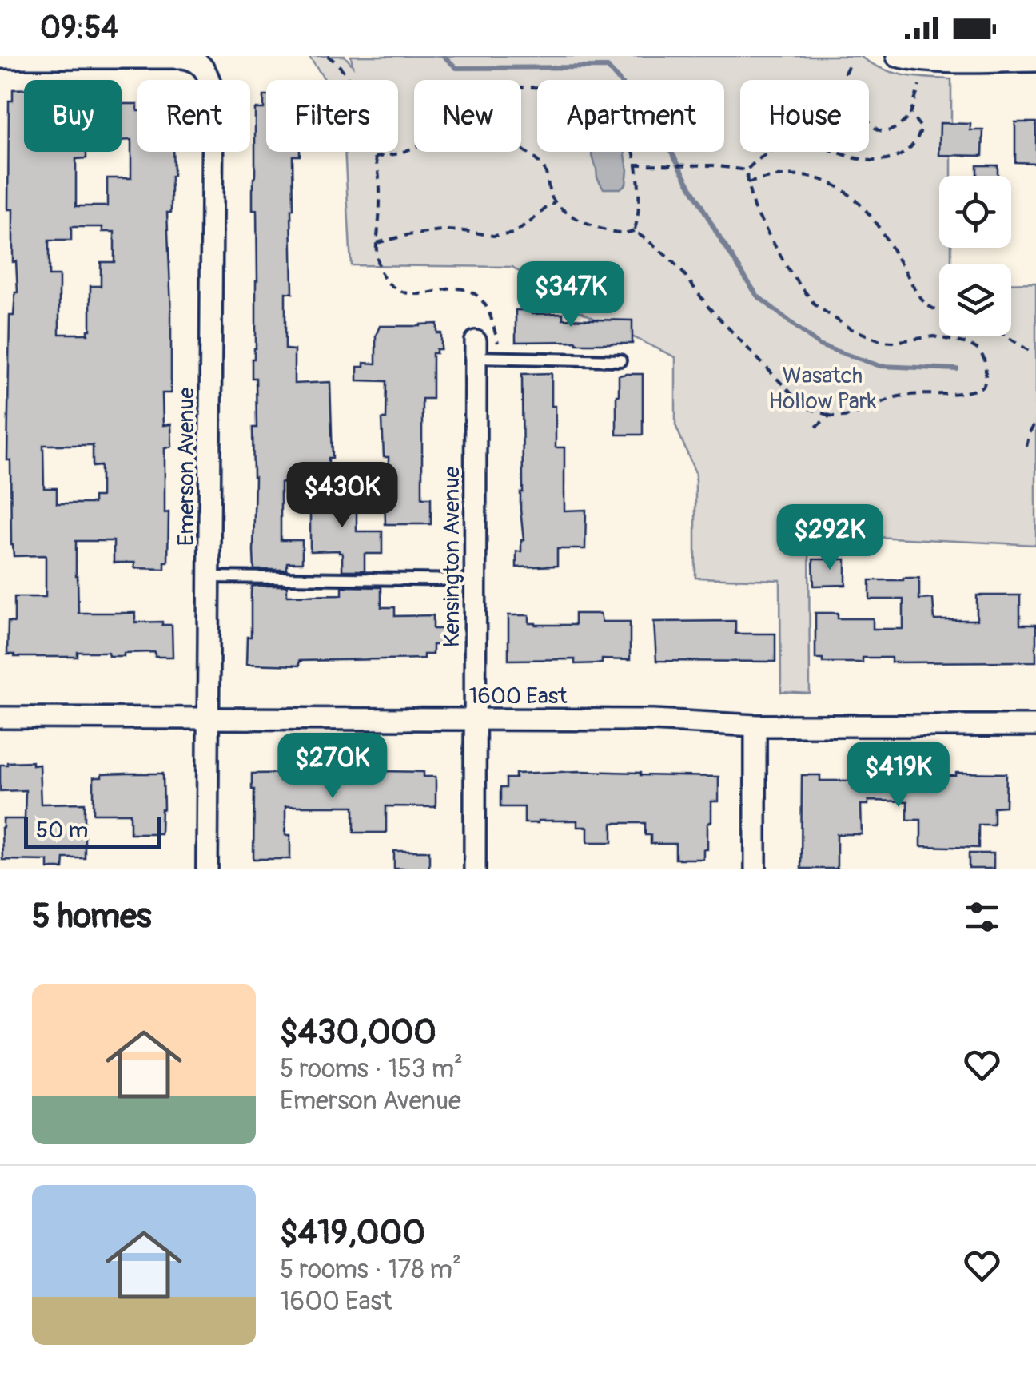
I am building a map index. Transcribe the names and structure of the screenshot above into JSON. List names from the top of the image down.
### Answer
{
  "streets": {
    "street": ["Emerson Avenue", "Kensington Avenue", "1600 East"]
  },
  "crossings": [
    ["Emerson Avenue", "1600 East"],
    ["Kensington Avenue", "1600 East"]
  ],
  "parks": ["Wasatch Hollow Park"],
  "scale_bar": "50 m",
  "page": {
    "status": "09:54",
    "chip": [
      "Buy",
      "Rent",
      "Filters",
      "New",
      "Apartment",
      "House"
    ],
    "price": [
      "$347K",
      "$430K",
      "$292K",
      "$270K",
      "$419K"
    ],
    "scale": "50 m",
    "heading": "5 homes",
    "list": [
      {
        "name": "$430,000",
        "note": "5 rooms · 153 m² · Emerson Avenue"
      },
      {
        "name": "$419,000",
        "note": "5 rooms · 178 m² · 1600 East"
      }
    ]
  }
}
